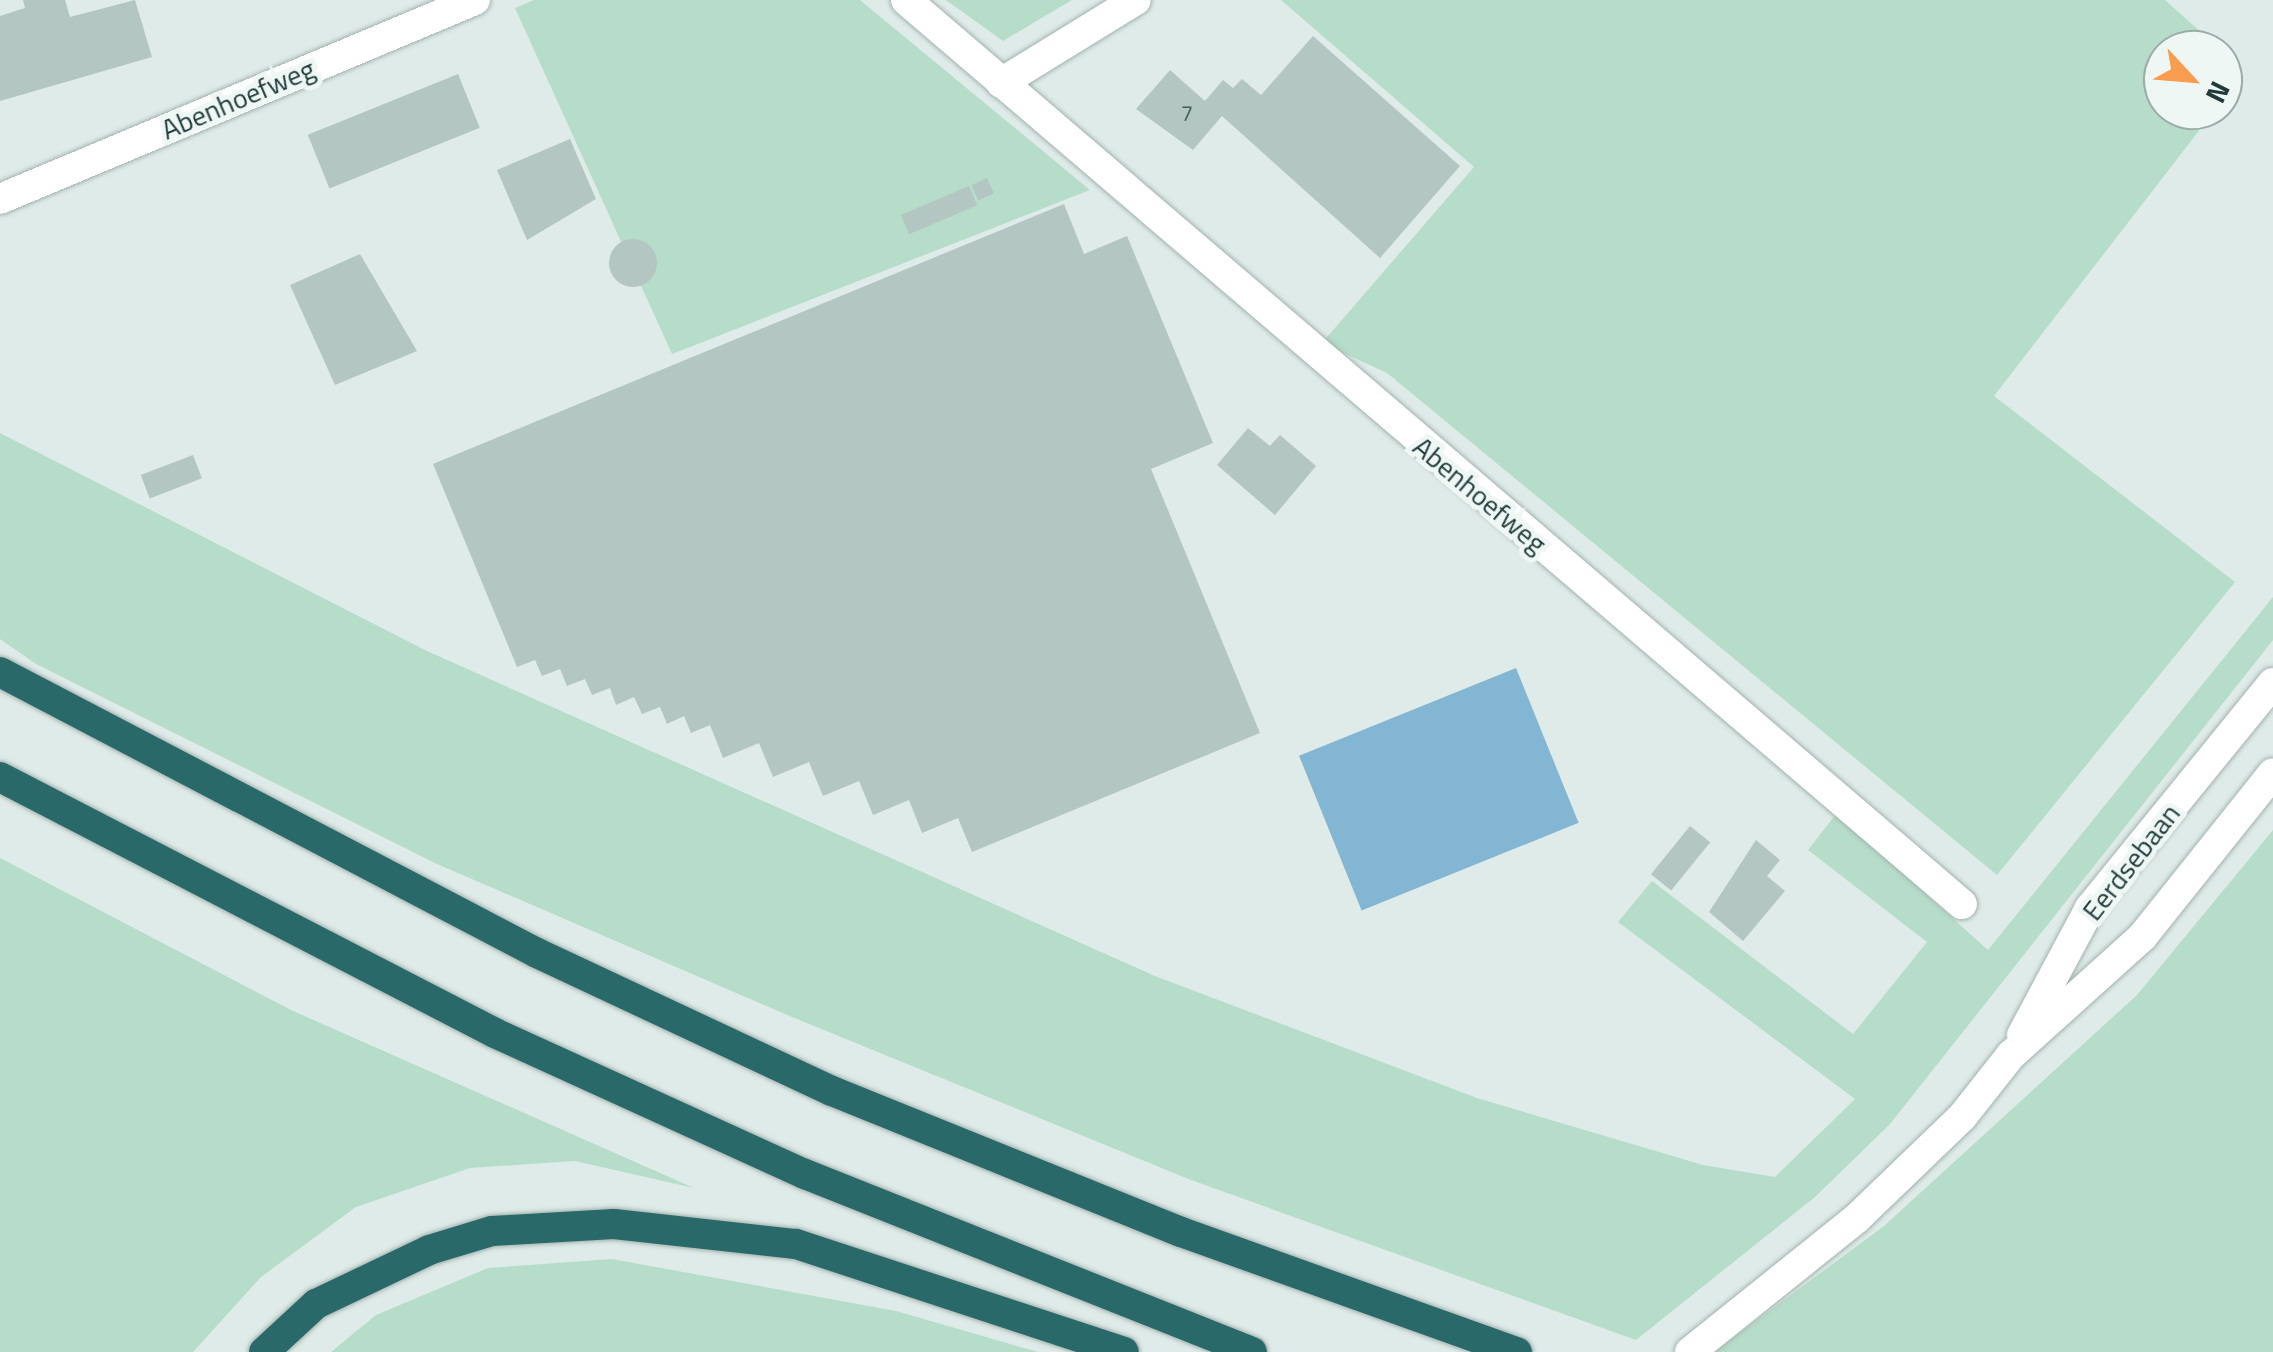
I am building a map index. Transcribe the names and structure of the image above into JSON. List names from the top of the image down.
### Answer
{
  "streets": {
    "street": ["Abenhoefweg", "Eerdsebaan"]
  },
  "house_numbers": ["7"],
  "north": "bottom right"
}
